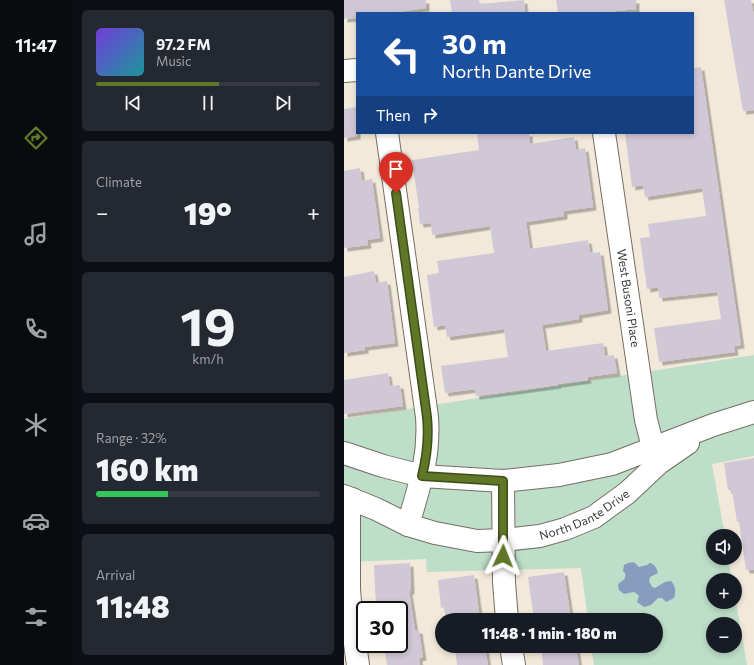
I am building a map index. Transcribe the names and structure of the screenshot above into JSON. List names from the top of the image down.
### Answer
{
  "streets": {
    "street": ["West Busoni Place", "North Dante Drive"]
  },
  "crossings": [
    ["West Busoni Place", "North Dante Drive"]
  ],
  "page": {
    "tabs": "11:47",
    "turn": ["30 m", "North Dante Drive"],
    "song": ["97.2 FM", "Music"],
    "then": "Then",
    "tile": [
      "Climate",
      ["19", "km/h"],
      ["Range · 32%", "160 km"],
      ["Arrival", "11:48"]
    ],
    "heat": ["−", "19°", "+"],
    "map_buttons": ["+", "−"],
    "limit": "30",
    "trip": "11:48 · 1 min · 180 m"
  }
}
